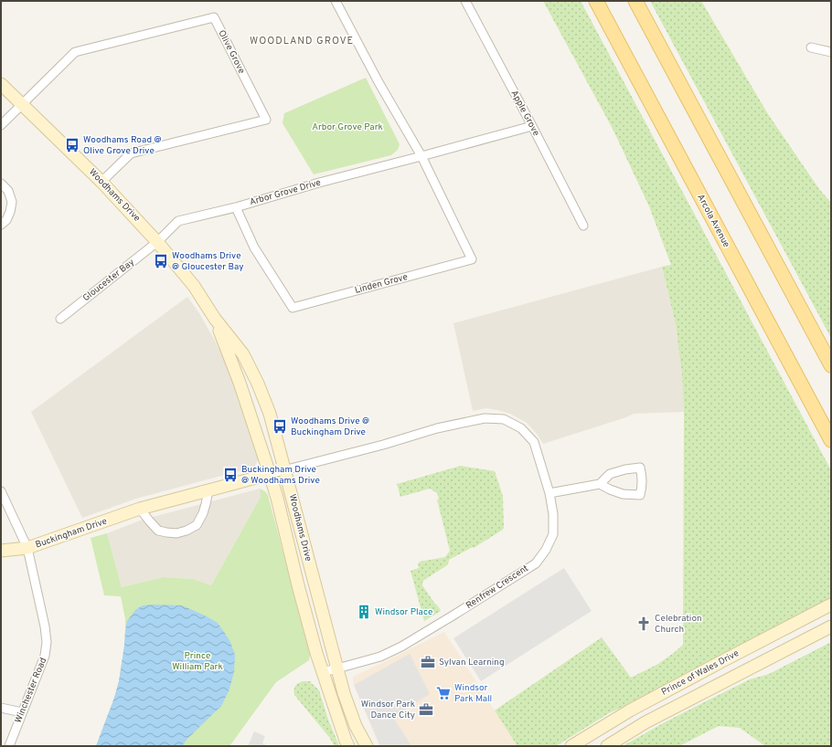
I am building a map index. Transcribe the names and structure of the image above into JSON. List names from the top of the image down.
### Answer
{
  "streets": {
    "main road": ["Arcola Avenue"],
    "street": [
      "Olive Grove",
      "Apple Grove",
      "Arbor Grove Drive",
      "Woodhams Drive",
      "Gloucester Bay",
      "Linden Grove",
      "Buckingham Drive",
      "Renfrew Crescent",
      "Prince of Wales Drive",
      "Winchester Road"
    ]
  },
  "crossings": [
    ["Olive Grove", "Woodhams Drive"],
    ["Apple Grove", "Arbor Grove Drive"],
    ["Arbor Grove Drive", "Woodhams Drive"],
    ["Arbor Grove Drive", "Gloucester Bay"],
    ["Arbor Grove Drive", "Linden Grove"],
    ["Woodhams Drive", "Gloucester Bay"],
    ["Woodhams Drive", "Buckingham Drive"],
    ["Woodhams Drive", "Renfrew Crescent"],
    ["Buckingham Drive", "Renfrew Crescent"],
    ["Buckingham Drive", "Winchester Road"]
  ],
  "districts": ["WOODLAND GROVE"],
  "parks": ["Arbor Grove Park", "Prince William Park"],
  "places": {
    "bus stop": [
      "Woodhams Road @ Olive Grove Drive",
      "Woodhams Drive @ Gloucester Bay",
      "Woodhams Drive @ Buckingham Drive",
      "Buckingham Drive @ Woodhams Drive"
    ],
    "building": ["Windsor Place"],
    "church": ["Celebration Church"],
    "office": ["Sylvan Learning", "Windsor Park Dance City"],
    "supermarket": ["Windsor Park Mall"]
  }
}
